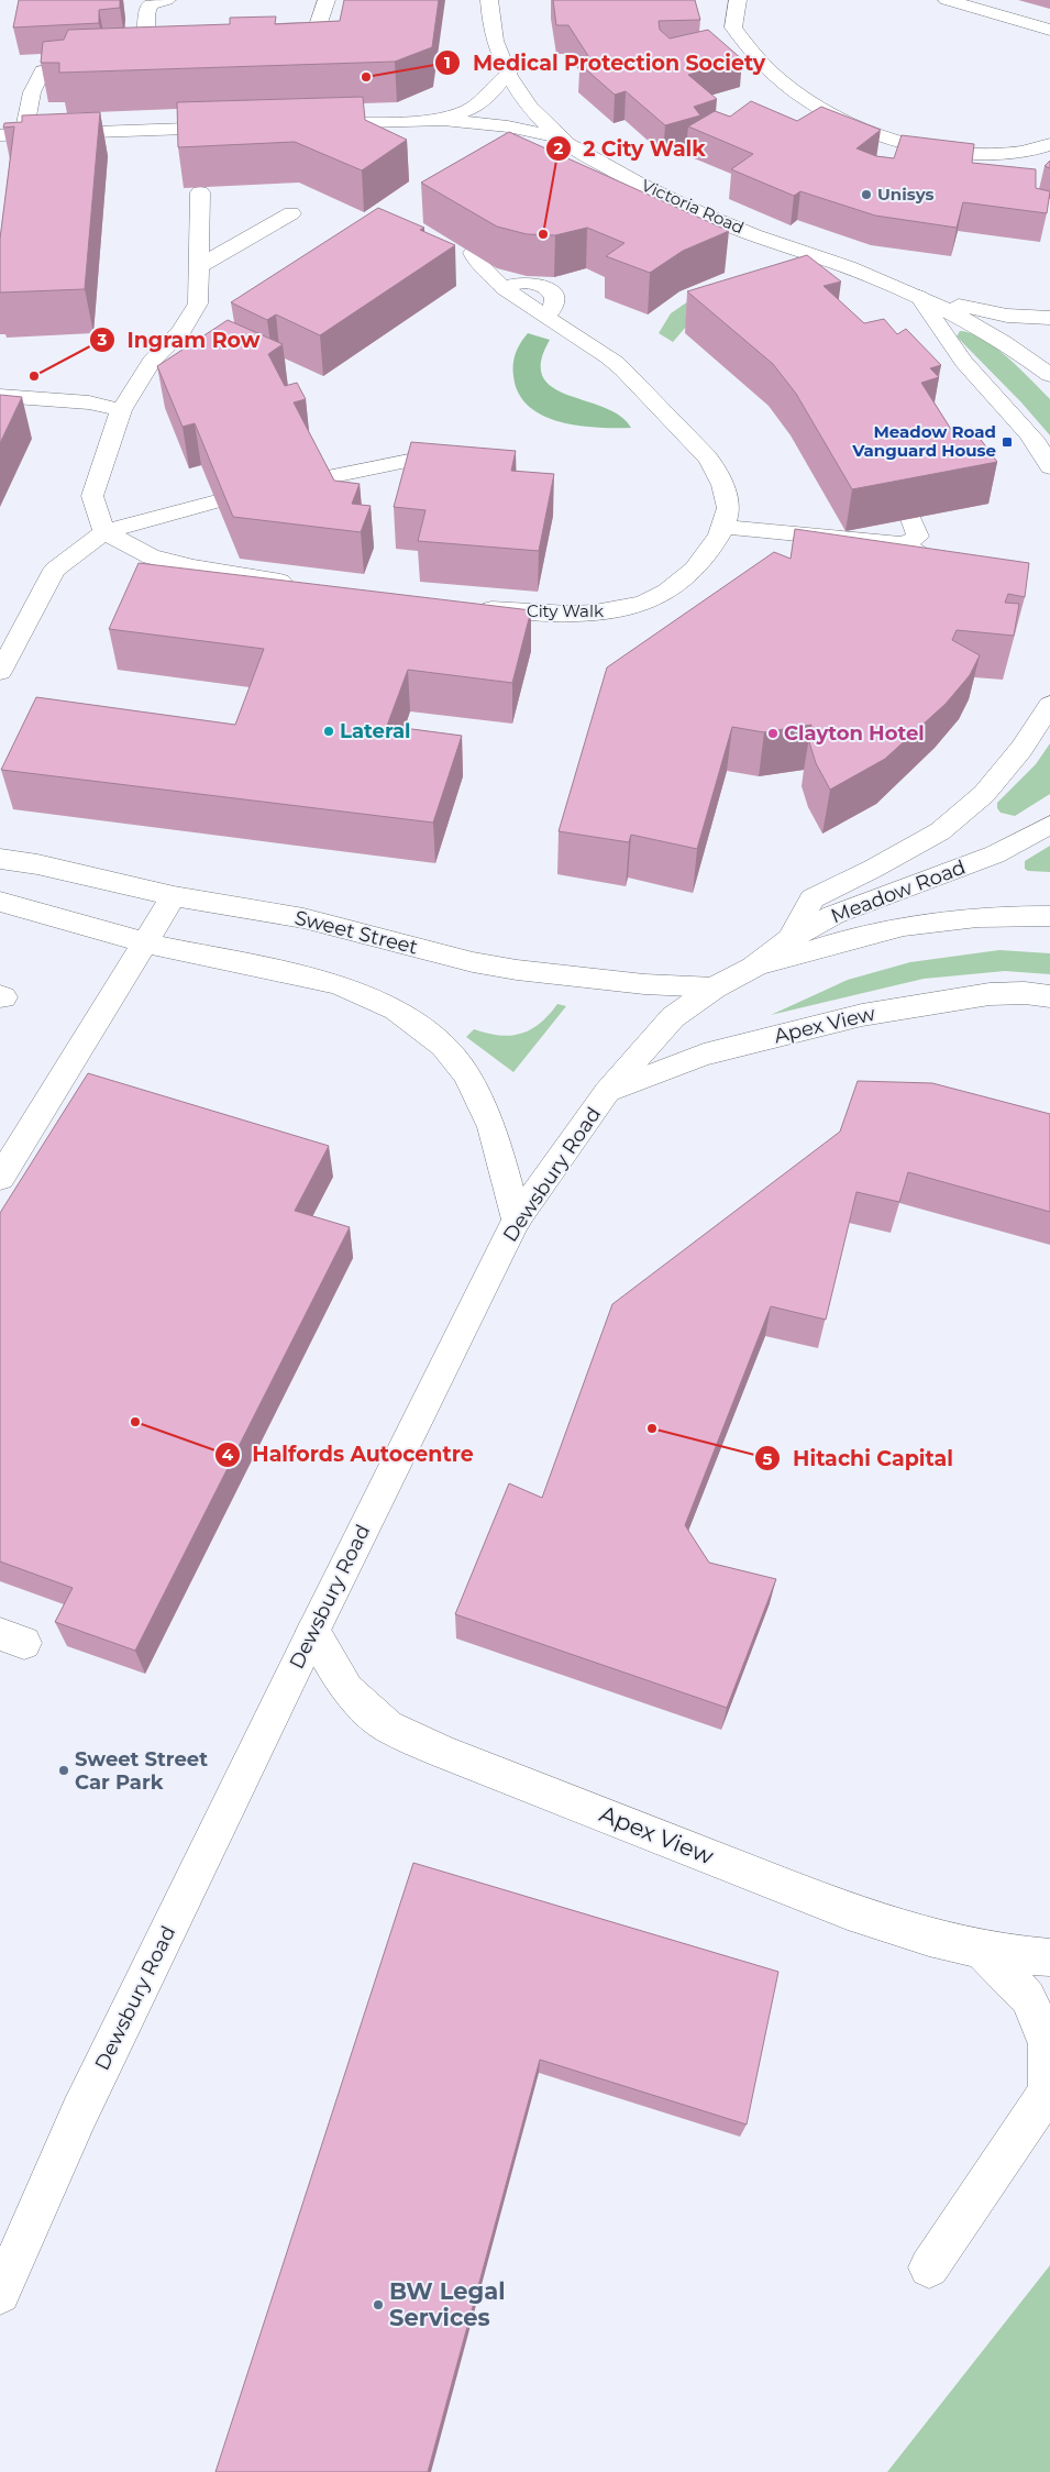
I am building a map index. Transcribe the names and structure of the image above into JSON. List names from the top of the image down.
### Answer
{
  "streets": {
    "street": [
      "Victoria Road",
      "City Walk",
      "Meadow Road",
      "Sweet Street",
      "Apex View",
      "Dewsbury Road"
    ]
  },
  "crossings": [
    ["Meadow Road", "Dewsbury Road"],
    ["Sweet Street", "Dewsbury Road"],
    ["Apex View", "Dewsbury Road"]
  ],
  "places": {
    "other": [
      "Medical Protection Society",
      "Unisys",
      "2 City Walk",
      "Ingram Row",
      "Lateral",
      "Clayton Hotel",
      "Halfords Autocentre",
      "Hitachi Capital",
      "Sweet Street Car Park",
      "BW Legal Services"
    ],
    "transit": ["Meadow Road Vanguard House"]
  }
}
